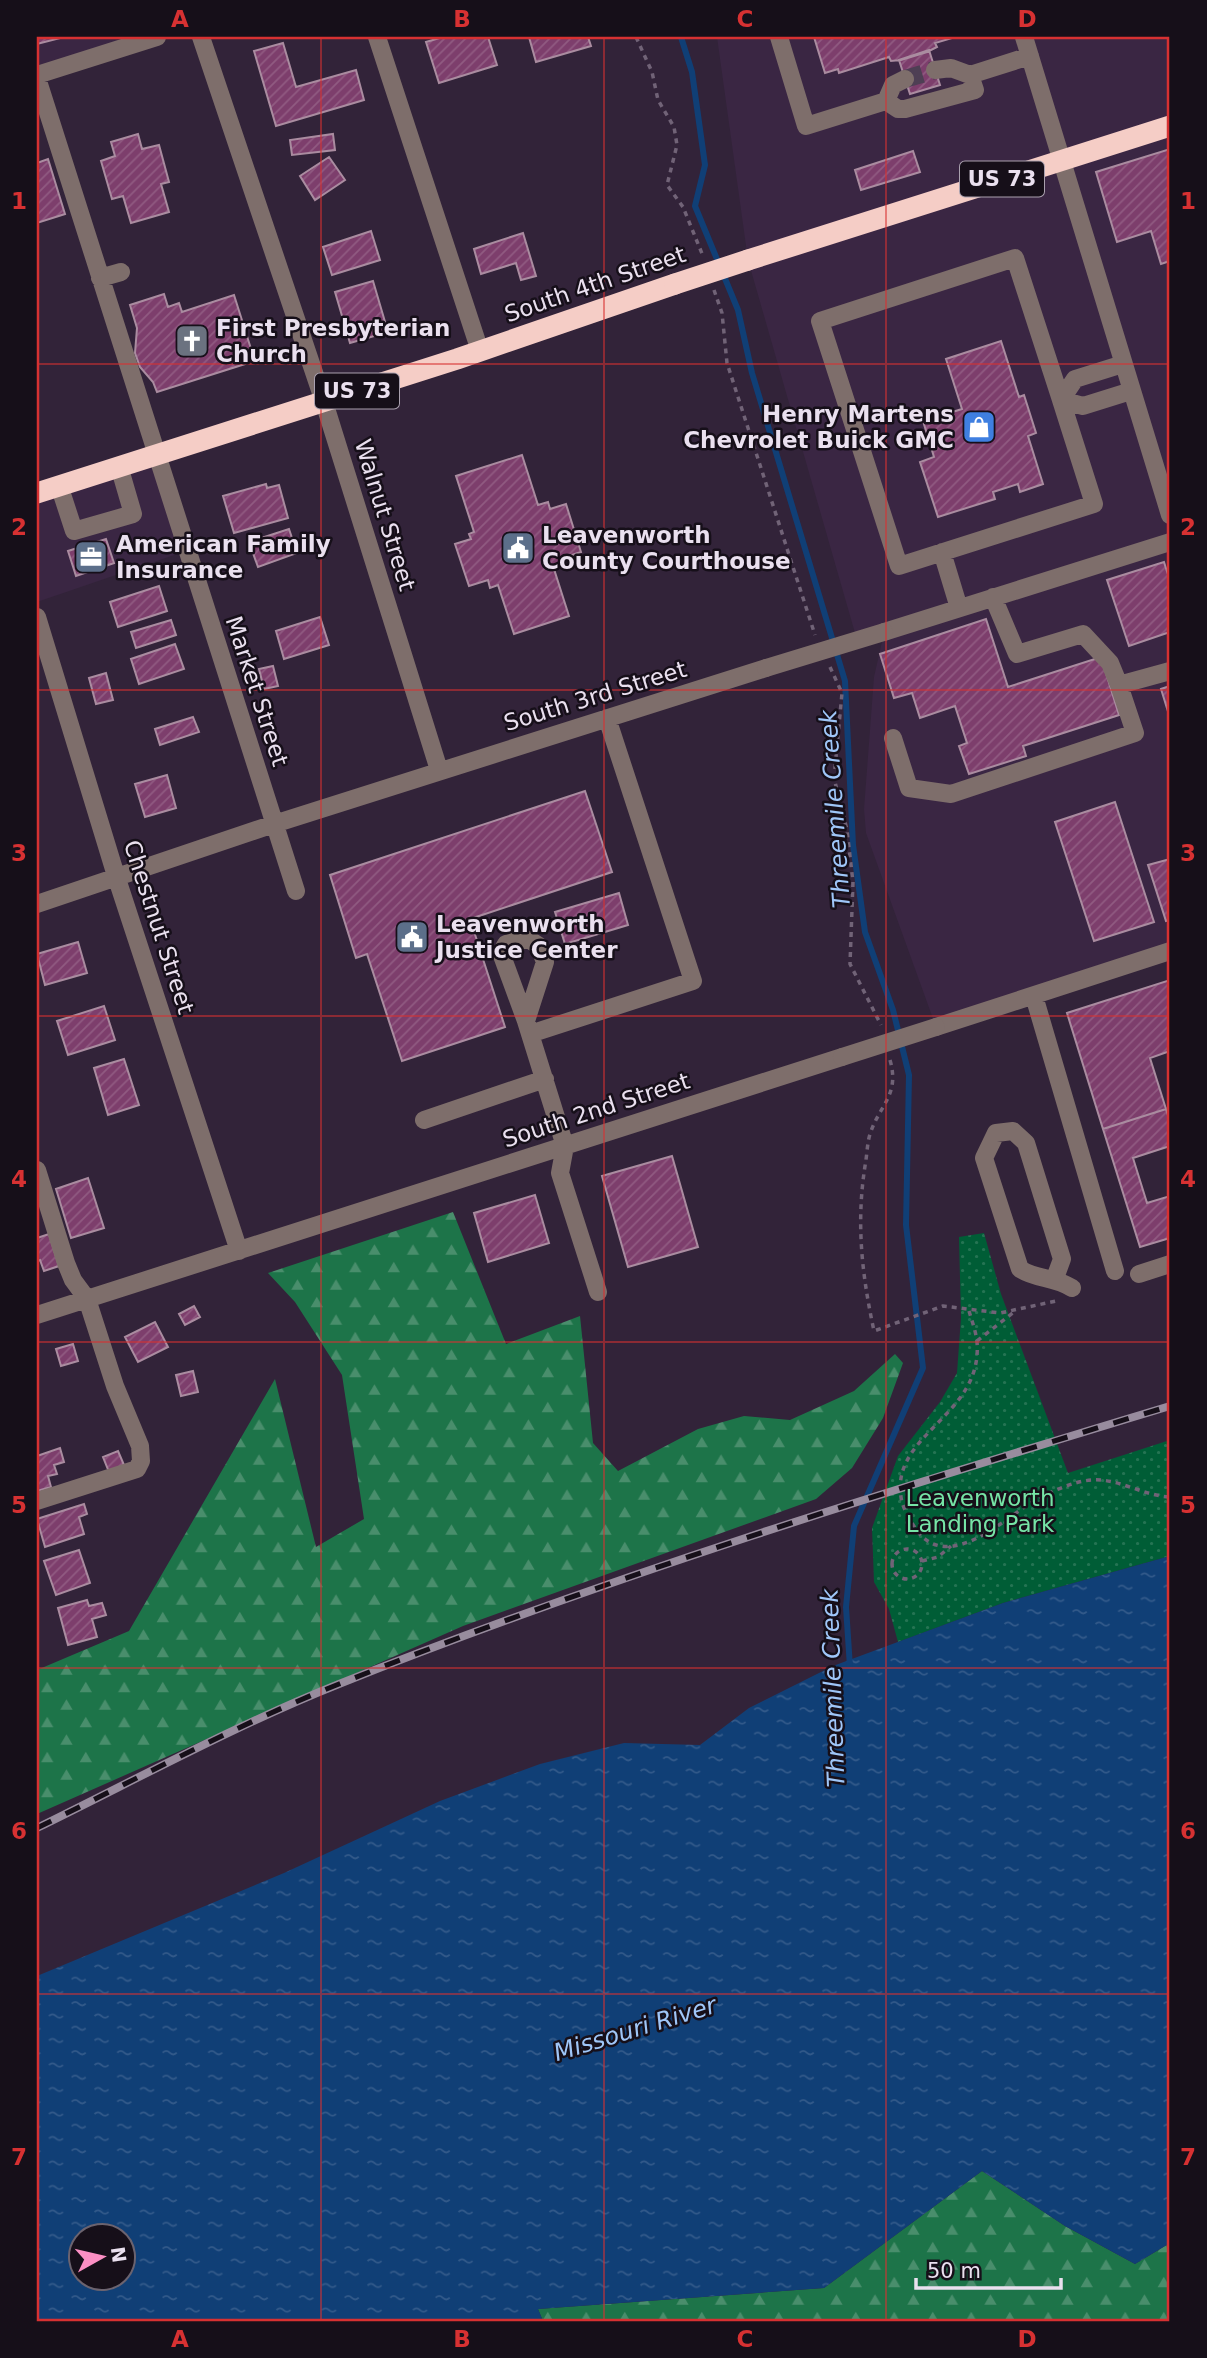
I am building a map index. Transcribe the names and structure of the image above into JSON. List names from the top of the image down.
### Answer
{
  "streets": {
    "highway": ["US 73", "South 4th Street"],
    "street": [
      "Walnut Street",
      "Market Street",
      "South 3rd Street",
      "Chestnut Street",
      "South 2nd Street"
    ]
  },
  "crossings": [
    ["South 4th Street", "Walnut Street"],
    ["South 4th Street", "Market Street"],
    ["Walnut Street", "South 3rd Street"],
    ["Market Street", "South 3rd Street"],
    ["South 3rd Street", "Chestnut Street"],
    ["Chestnut Street", "South 2nd Street"]
  ],
  "water": ["Threemile Creek", "Missouri River"],
  "parks": ["Leavenworth Landing Park"],
  "places": {
    "church": ["First Presbyterian Church"],
    "shop": ["Henry Martens Chevrolet Buick GMC"],
    "public building": ["Leavenworth County Courthouse", "Leavenworth Justice Center"],
    "office": ["American Family Insurance"]
  },
  "scale_bar": "50 m",
  "north": "right",
  "grid": {
    "columns": [
      "A",
      "B",
      "C",
      "D"
    ],
    "rows": [
      "1",
      "2",
      "3",
      "4",
      "5",
      "6",
      "7"
    ]
  }
}
